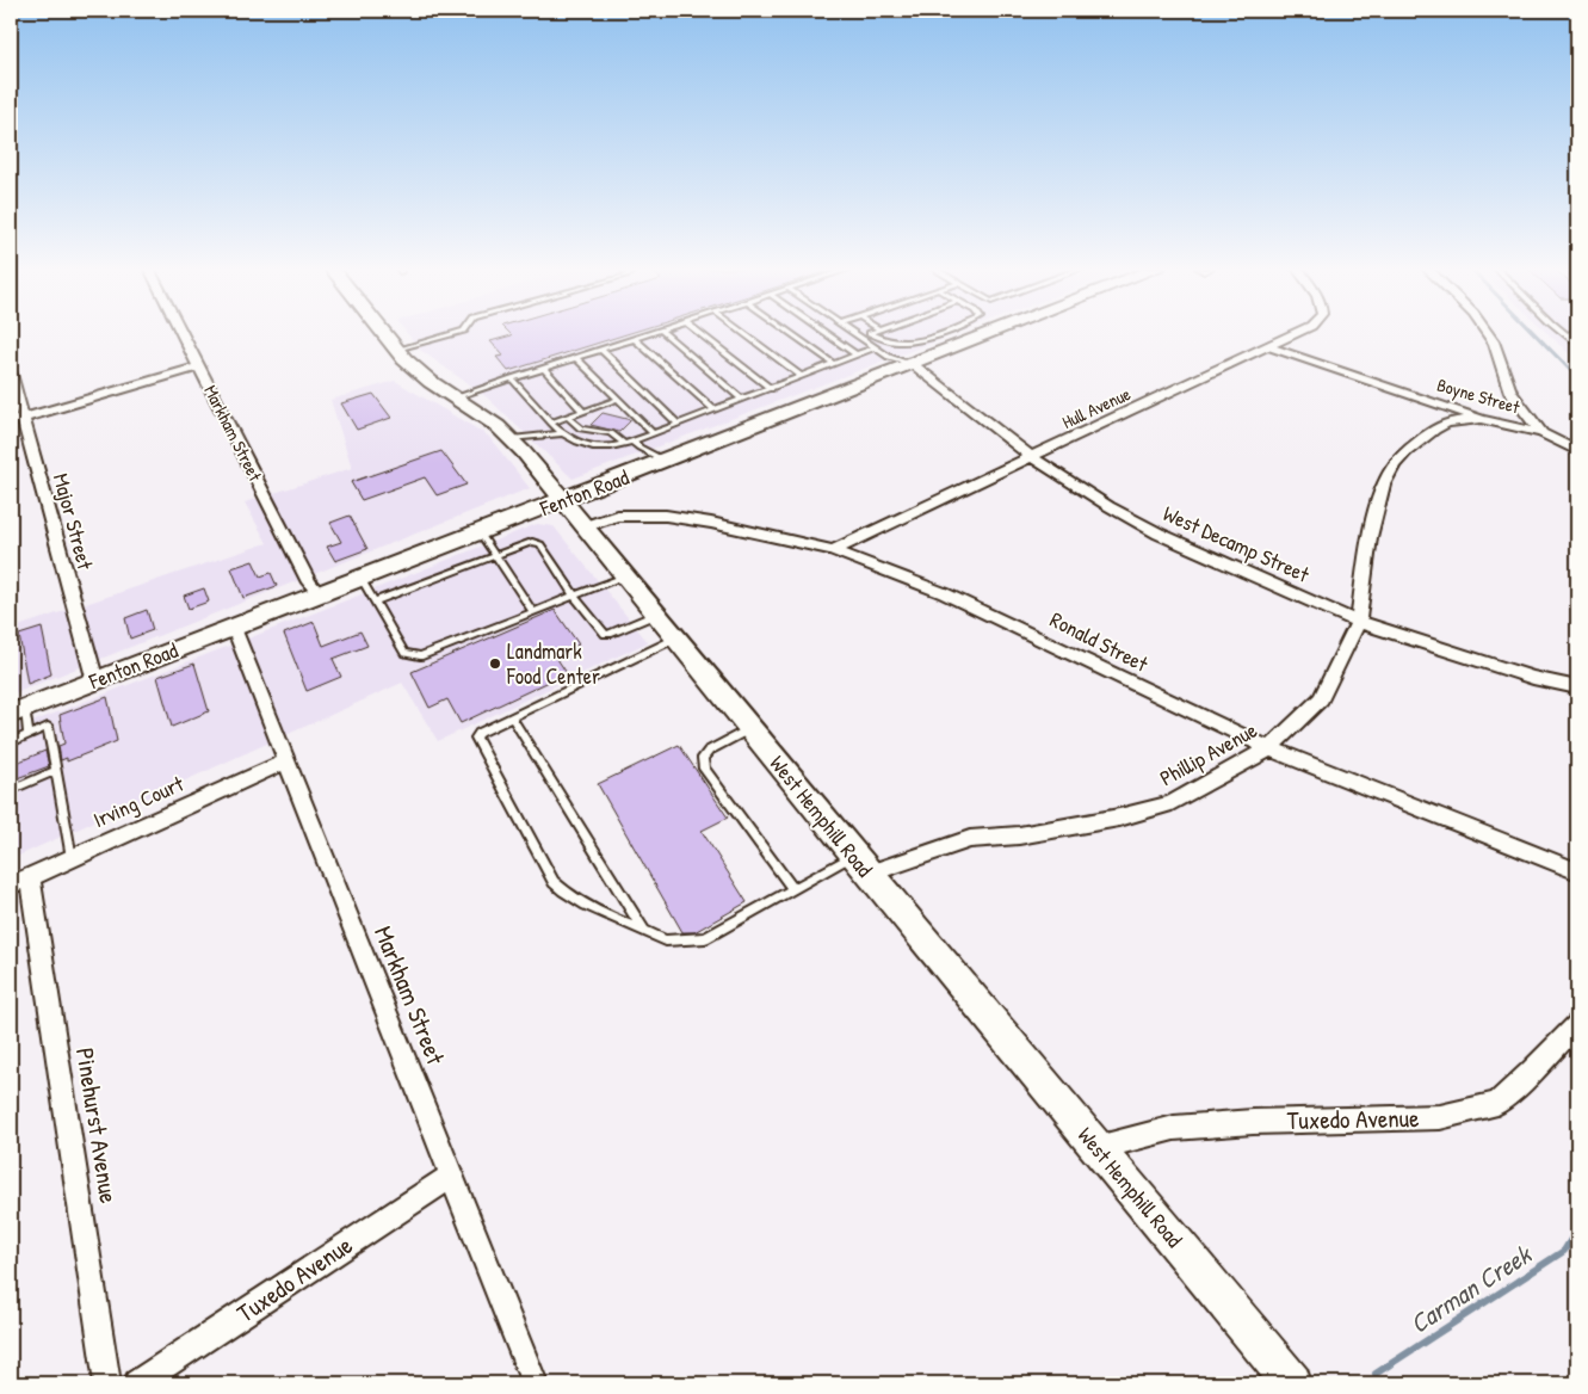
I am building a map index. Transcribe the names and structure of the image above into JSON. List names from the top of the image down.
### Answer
{
  "streets": {
    "street": [
      "Boyne Street",
      "Hull Avenue",
      "Markham Street",
      "Fenton Road",
      "Major Street",
      "West Decamp Street",
      "Ronald Street",
      "Phillip Avenue",
      "Irving Court",
      "West Hemphill Road",
      "Tuxedo Avenue",
      "Pinehurst Avenue"
    ]
  },
  "crossings": [
    ["Boyne Street", "Hull Avenue"],
    ["Boyne Street", "Phillip Avenue"],
    ["Hull Avenue", "West Decamp Street"],
    ["Hull Avenue", "Ronald Street"],
    ["Markham Street", "Fenton Road"],
    ["Markham Street", "Irving Court"],
    ["Markham Street", "Tuxedo Avenue"],
    ["Fenton Road", "Major Street"],
    ["Fenton Road", "West Decamp Street"],
    ["Fenton Road", "West Hemphill Road"],
    ["West Decamp Street", "Phillip Avenue"],
    ["Ronald Street", "Phillip Avenue"],
    ["Ronald Street", "West Hemphill Road"],
    ["Phillip Avenue", "West Hemphill Road"],
    ["Irving Court", "Pinehurst Avenue"],
    ["West Hemphill Road", "Tuxedo Avenue"]
  ],
  "water": ["Carman Creek"],
  "places": ["Landmark Food Center"]
}
